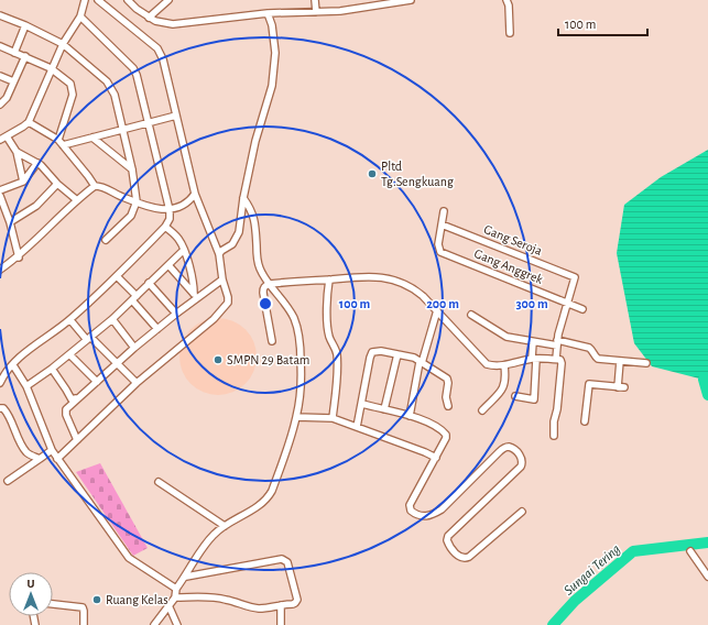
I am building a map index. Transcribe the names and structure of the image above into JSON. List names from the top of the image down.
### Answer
{
  "streets": {
    "street": ["Gang Seroja", "Gang Anggrek"]
  },
  "crossings": [
    ["Gang Seroja", "Gang Anggrek"]
  ],
  "water": ["Sungai Tering"],
  "places": ["Pltd Tg.Sengkuang", "SMPN 29 Batam", "Ruang Kelas"],
  "scale_bar": "100 m",
  "north": "top",
  "rings": ["100 m", "200 m", "300 m"]
}
